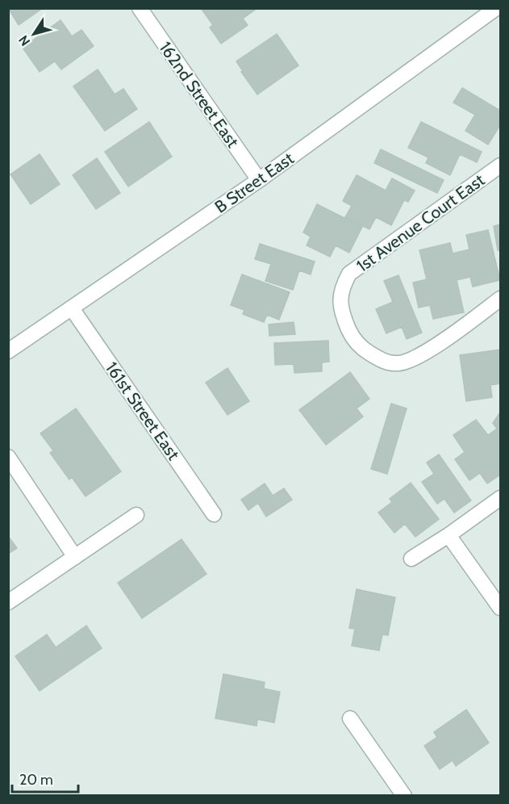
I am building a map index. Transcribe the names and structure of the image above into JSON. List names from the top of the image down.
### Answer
{
  "streets": {
    "street": [
      "162nd Street East",
      "B Street East",
      "1st Avenue Court East",
      "161st Street East"
    ]
  },
  "crossings": [
    ["162nd Street East", "B Street East"],
    ["B Street East", "161st Street East"]
  ],
  "scale_bar": "20 m",
  "north": "bottom left"
}
